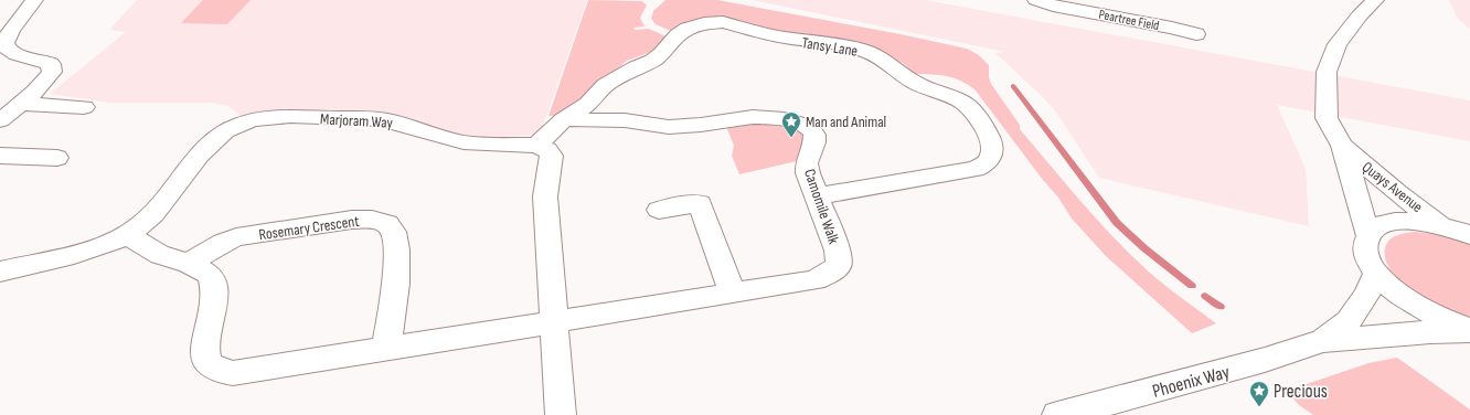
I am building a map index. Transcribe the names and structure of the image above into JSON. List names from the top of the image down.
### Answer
{
  "streets": {
    "street": [
      "Peartree Field",
      "Tansy Lane",
      "Marjoram Way",
      "Quays Avenue",
      "Camomile Walk",
      "Rosemary Crescent",
      "Phoenix Way"
    ]
  },
  "crossings": [
    ["Tansy Lane", "Marjoram Way"],
    ["Tansy Lane", "Camomile Walk"]
  ],
  "places": {
    "place": ["Man and Animal", "Precious"]
  }
}
